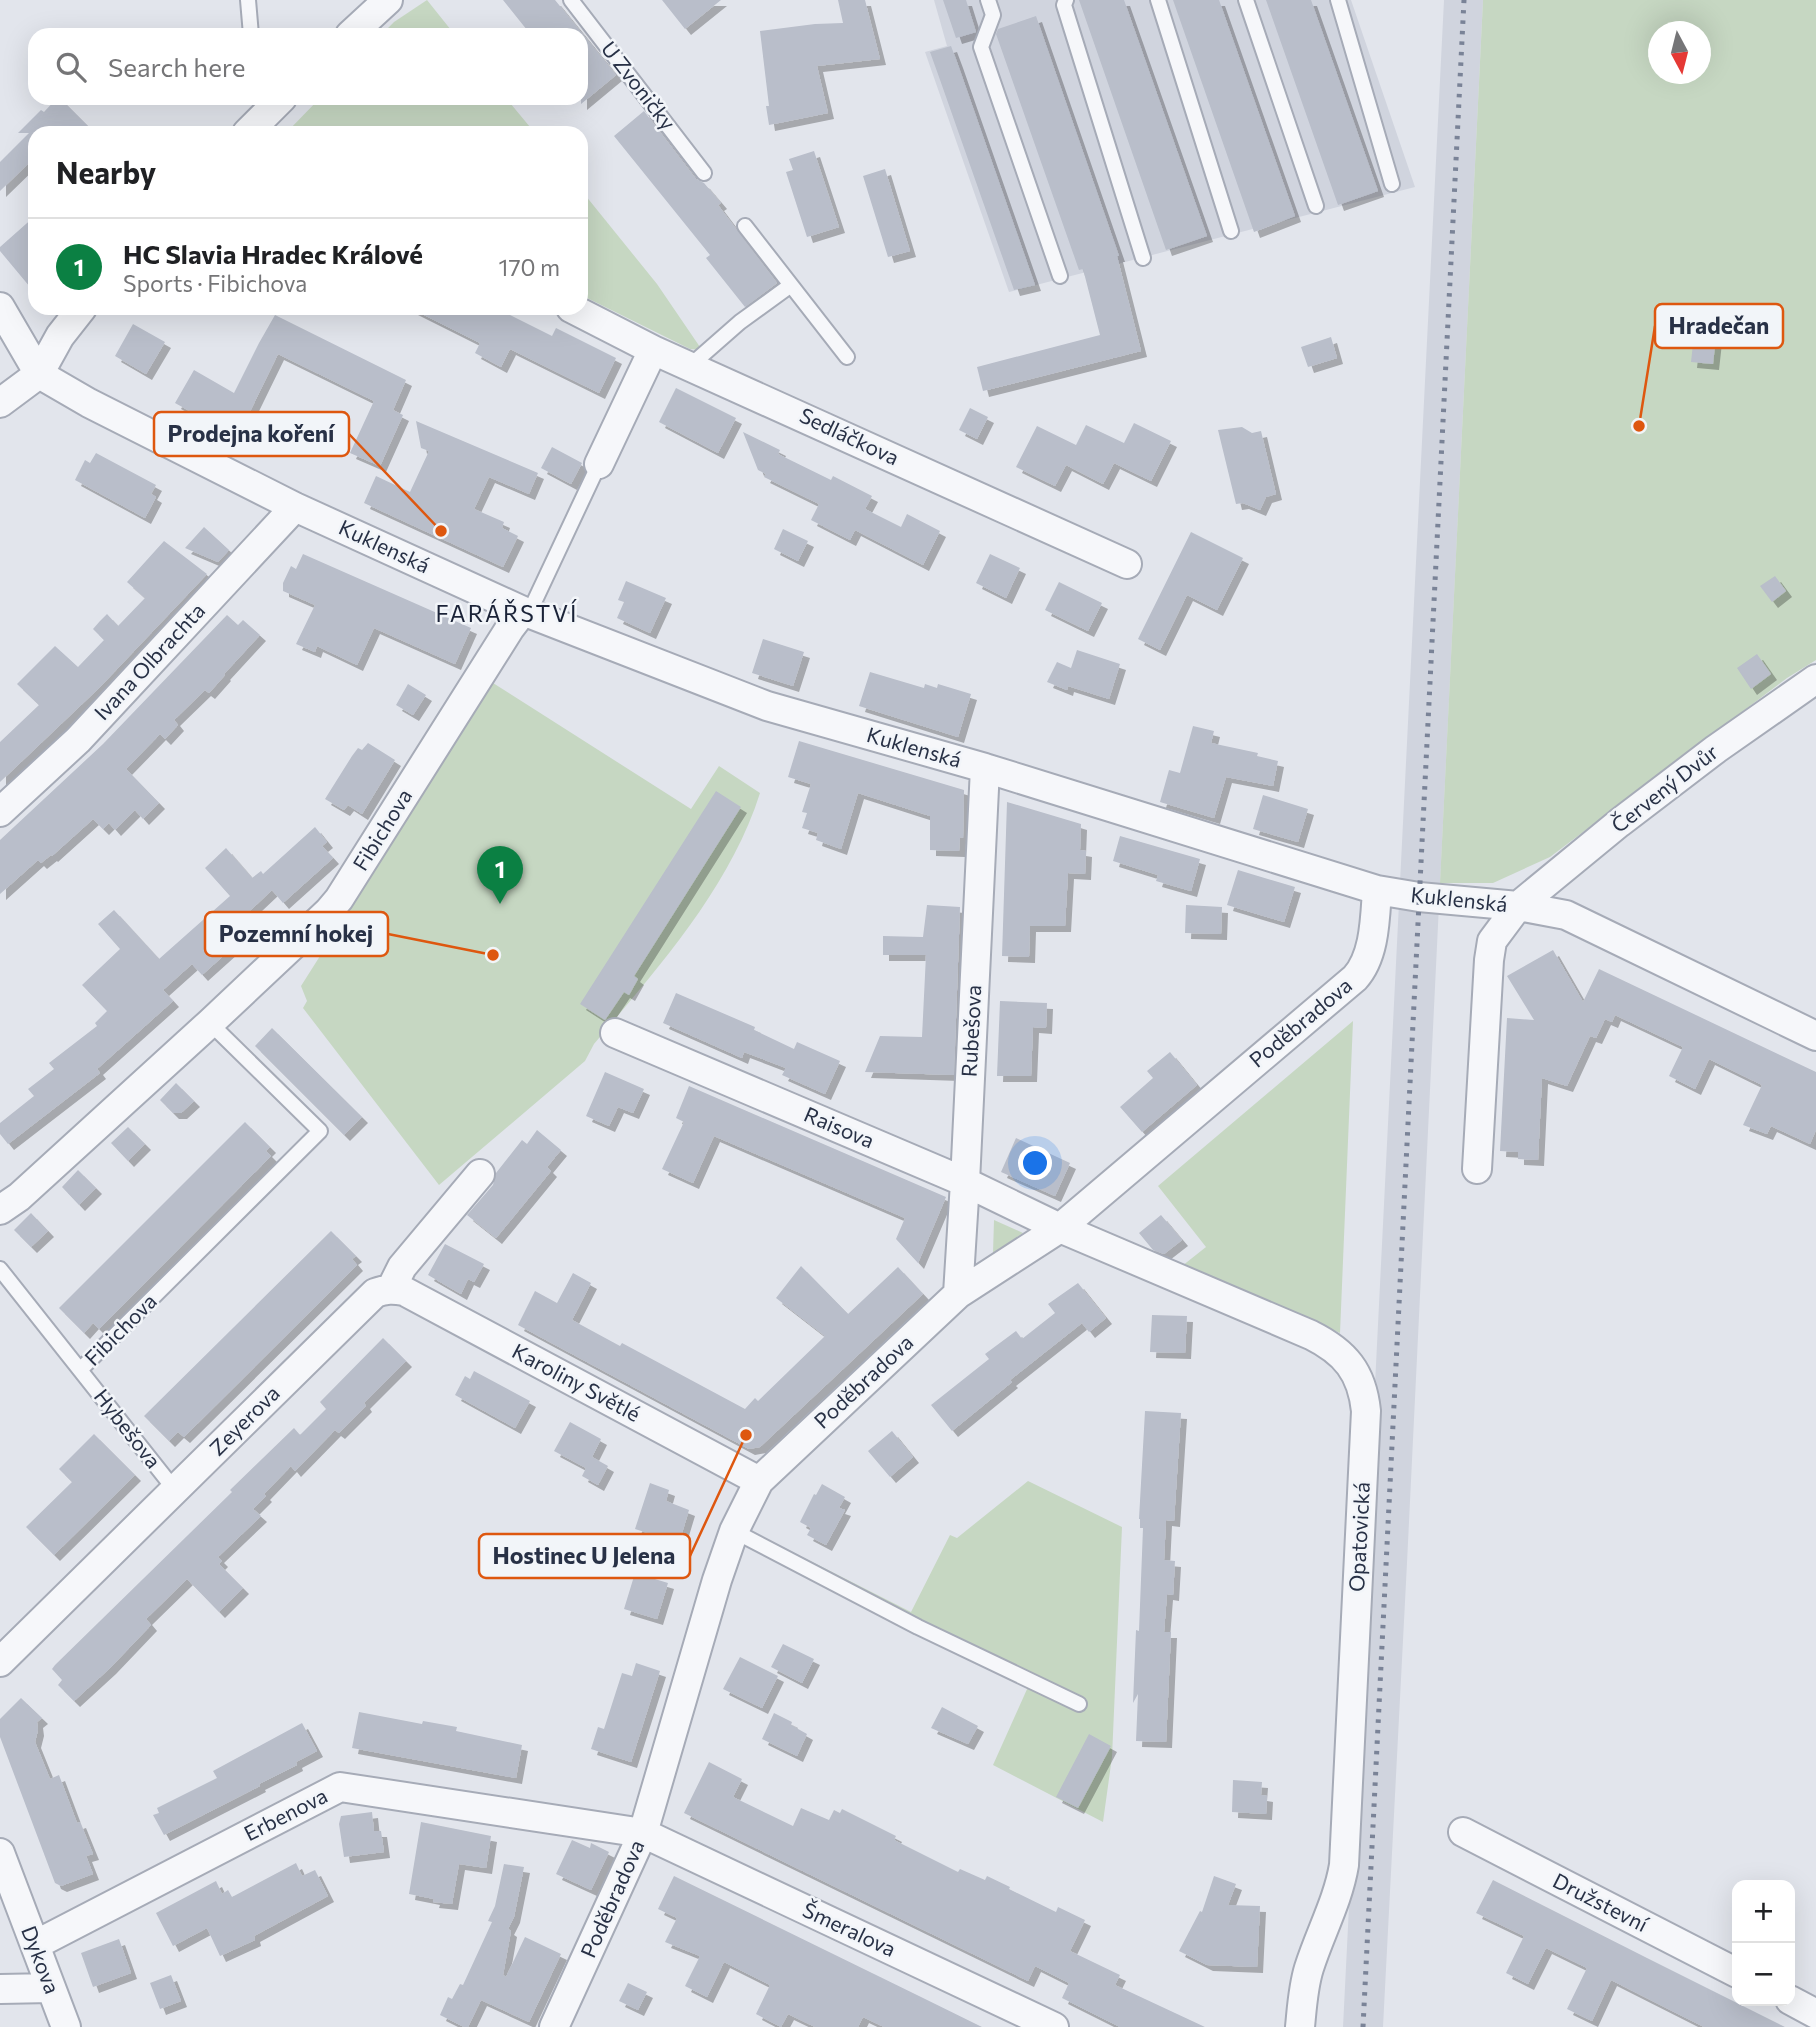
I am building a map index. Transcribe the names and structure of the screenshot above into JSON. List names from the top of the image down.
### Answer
{
  "streets": {
    "street": [
      "Sedláčkova",
      "Kuklenská",
      "Ivana Olbrachta",
      "Červený Dvůr",
      "Fibichova",
      "Poděbradova",
      "Rubešova",
      "Raisova",
      "Karoliny Světlé",
      "Zeyerova",
      "Opatovická",
      "Erbenova",
      "Družstevní",
      "Šmeralova",
      "Dykova"
    ],
    "lane": ["U Zvoničky", "Hybešova"]
  },
  "crossings": [
    ["Sedláčkova", "Fibichova"],
    ["Kuklenská", "Ivana Olbrachta"],
    ["Kuklenská", "Červený Dvůr"],
    ["Kuklenská", "Fibichova"],
    ["Kuklenská", "Poděbradova"],
    ["Kuklenská", "Rubešova"],
    ["Fibichova", "Hybešova"],
    ["Poděbradova", "Rubešova"],
    ["Poděbradova", "Raisova"],
    ["Poděbradova", "Karoliny Světlé"],
    ["Poděbradova", "Opatovická"],
    ["Poděbradova", "Erbenova"],
    ["Poděbradova", "Šmeralova"],
    ["Rubešova", "Raisova"],
    ["Raisova", "Opatovická"],
    ["Karoliny Světlé", "Zeyerova"],
    ["Zeyerova", "Hybešova"],
    ["Erbenova", "Šmeralova"],
    ["Erbenova", "Dykova"]
  ],
  "districts": ["FARÁŘSTVÍ"],
  "places": [
    "Hradečan",
    "Prodejna koření",
    "Pozemní hokej",
    "Hostinec U Jelena"
  ],
  "north": "bottom",
  "page": {
    "search": "Search here",
    "heading": "Nearby",
    "list": [
      {
        "mark": "1",
        "name": "HC Slavia Hradec Králové",
        "note": "Sports · Fibichova",
        "value": "170 m"
      }
    ],
    "pins": "1",
    "map_buttons": ["+", "−"]
  }
}
